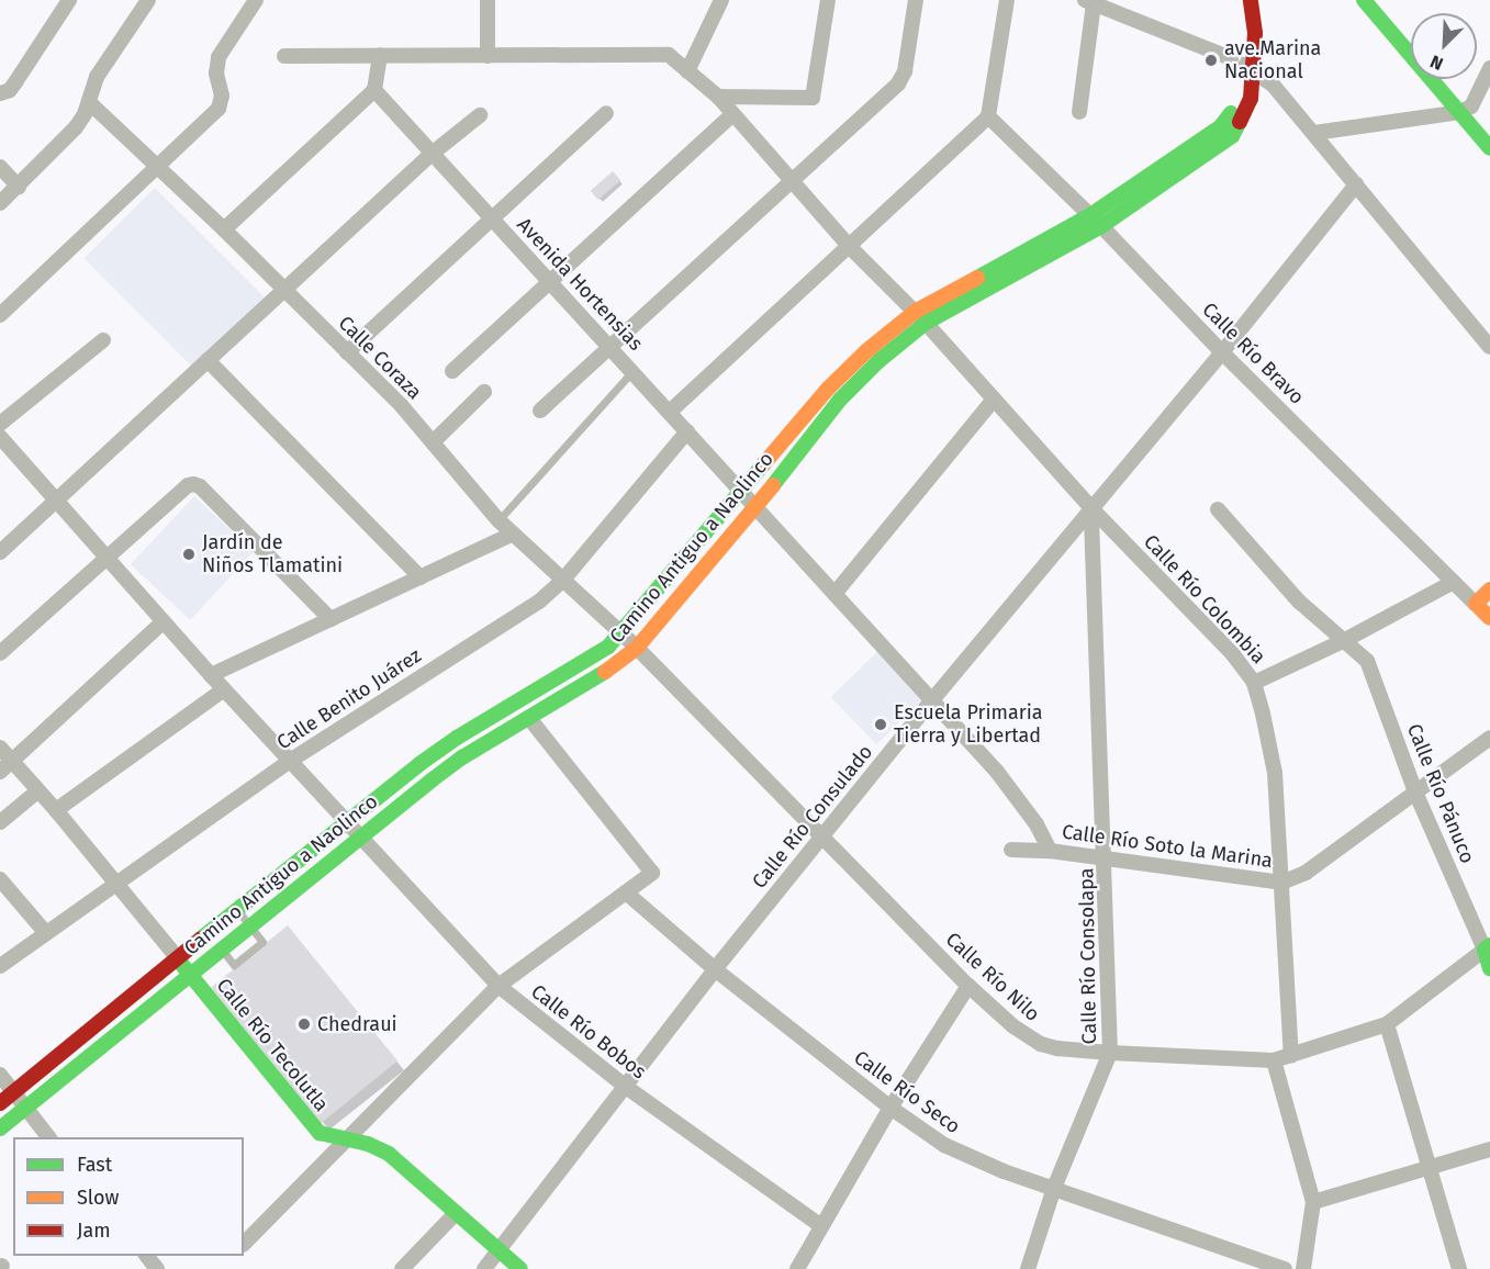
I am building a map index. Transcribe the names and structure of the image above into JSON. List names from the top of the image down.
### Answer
{
  "streets": {
    "main road": [
      "Calle Río Bravo",
      "Camino Antiguo a Naolinco",
      "Calle Río Pánuco",
      "Calle Río Tecolutla"
    ],
    "street": [
      "Avenida Hortensias",
      "Calle Coraza",
      "Calle Río Colombia",
      "Calle Benito Juárez",
      "Calle Río Consulado",
      "Calle Río Soto la Marina",
      "Calle Río Consolapa",
      "Calle Río Nilo",
      "Calle Río Bobos",
      "Calle Río Seco"
    ]
  },
  "crossings": [
    ["Avenida Hortensias", "Camino Antiguo a Naolinco"],
    ["Avenida Hortensias", "Calle Benito Juárez"],
    ["Avenida Hortensias", "Calle Río Soto la Marina"],
    ["Calle Río Bravo", "Camino Antiguo a Naolinco"],
    ["Calle Río Bravo", "Calle Río Consulado"],
    ["Calle Coraza", "Camino Antiguo a Naolinco"],
    ["Calle Coraza", "Calle Benito Juárez"],
    ["Calle Coraza", "Calle Río Nilo"],
    ["Camino Antiguo a Naolinco", "Calle Río Colombia"],
    ["Camino Antiguo a Naolinco", "Calle Río Soto la Marina"],
    ["Camino Antiguo a Naolinco", "Calle Río Nilo"],
    ["Camino Antiguo a Naolinco", "Calle Río Bobos"],
    ["Camino Antiguo a Naolinco", "Calle Río Tecolutla"],
    ["Calle Río Colombia", "Calle Río Consulado"],
    ["Calle Río Colombia", "Calle Río Soto la Marina"],
    ["Calle Río Colombia", "Calle Río Consolapa"],
    ["Calle Río Colombia", "Calle Río Nilo"],
    ["Calle Benito Juárez", "Calle Río Bobos"],
    ["Calle Río Pánuco", "Calle Río Soto la Marina"],
    ["Calle Río Pánuco", "Calle Río Nilo"],
    ["Calle Río Consulado", "Calle Río Soto la Marina"],
    ["Calle Río Consulado", "Calle Río Consolapa"],
    ["Calle Río Consulado", "Calle Río Nilo"],
    ["Calle Río Consulado", "Calle Río Bobos"],
    ["Calle Río Consulado", "Calle Río Tecolutla"],
    ["Calle Río Consulado", "Calle Río Seco"],
    ["Calle Río Soto la Marina", "Calle Río Consolapa"],
    ["Calle Río Consolapa", "Calle Río Nilo"],
    ["Calle Río Consolapa", "Calle Río Seco"]
  ],
  "places": [
    "ave.Marina Nacional",
    "Jardín de Niños Tlamatini",
    "Escuela Primaria Tierra y Libertad",
    "Chedraui"
  ],
  "legend": ["Fast", "Slow", "Jam"],
  "north": "bottom left"
}
